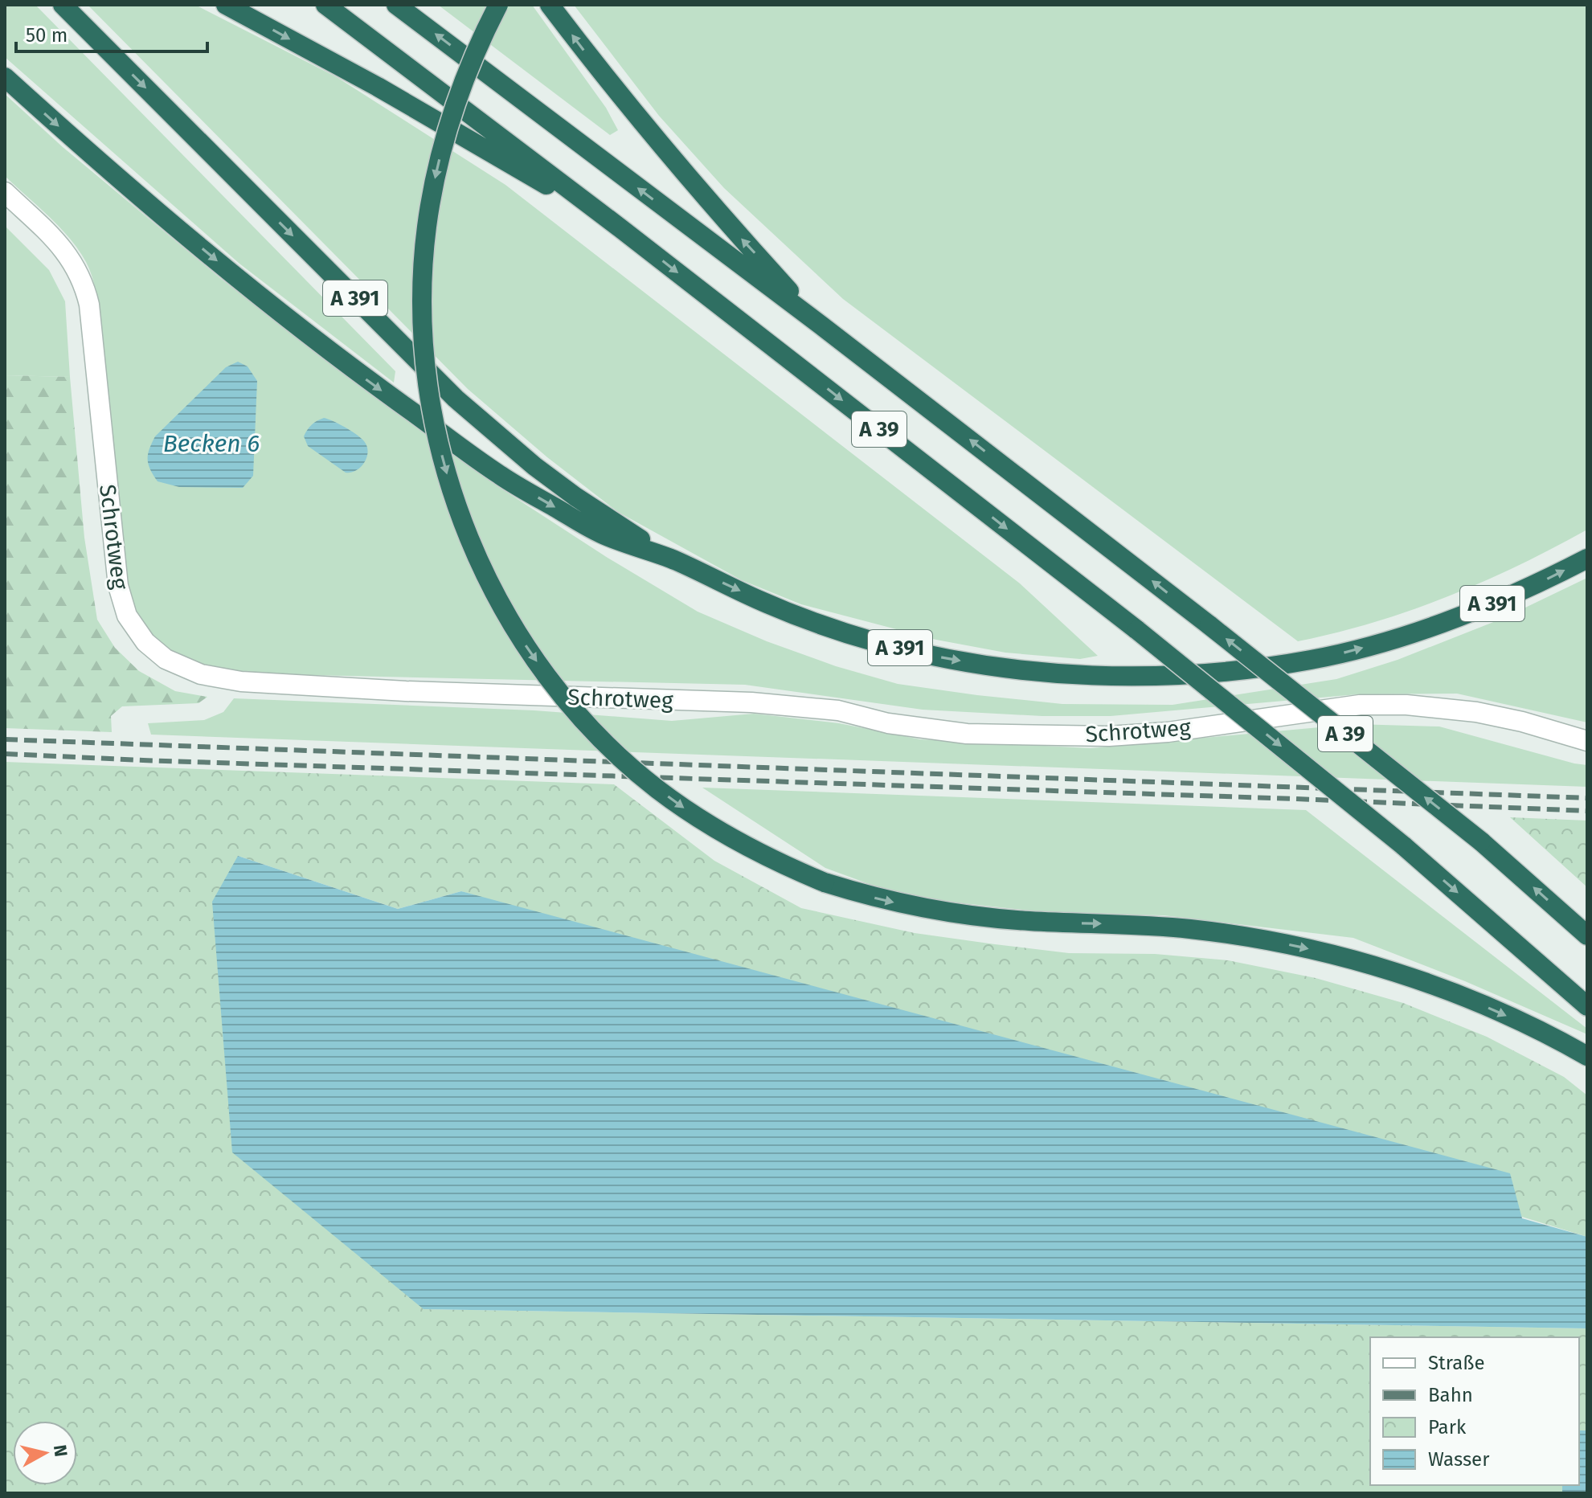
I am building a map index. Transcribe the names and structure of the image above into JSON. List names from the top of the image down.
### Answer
{
  "streets": {
    "highway": ["A 391", "A 39"],
    "street": ["Schrotweg"]
  },
  "water": ["Becken 6"],
  "legend": [
    "Straße",
    "Bahn",
    "Park",
    "Wasser"
  ],
  "scale_bar": "50 m",
  "north": "right"
}
